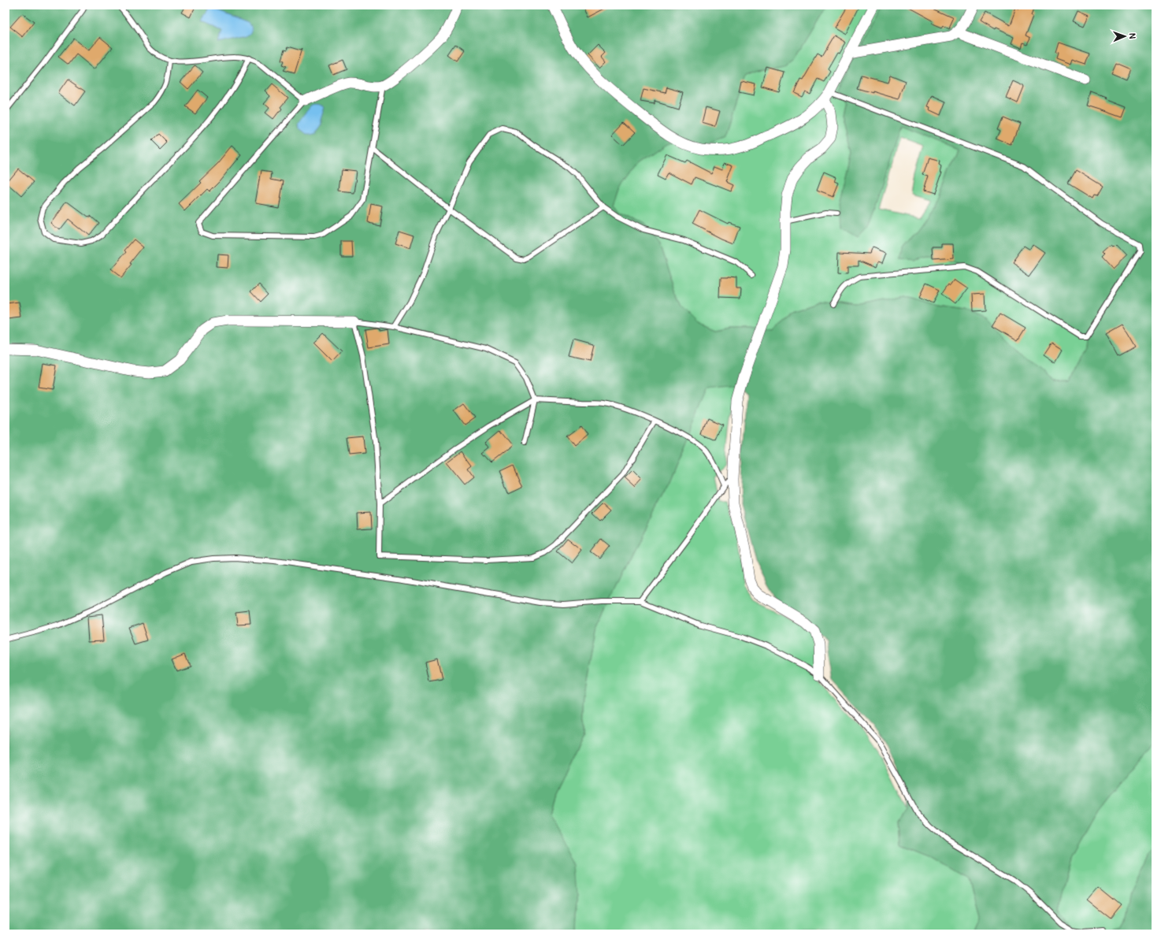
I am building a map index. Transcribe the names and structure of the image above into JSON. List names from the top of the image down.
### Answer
{
  "north": "right"
}
